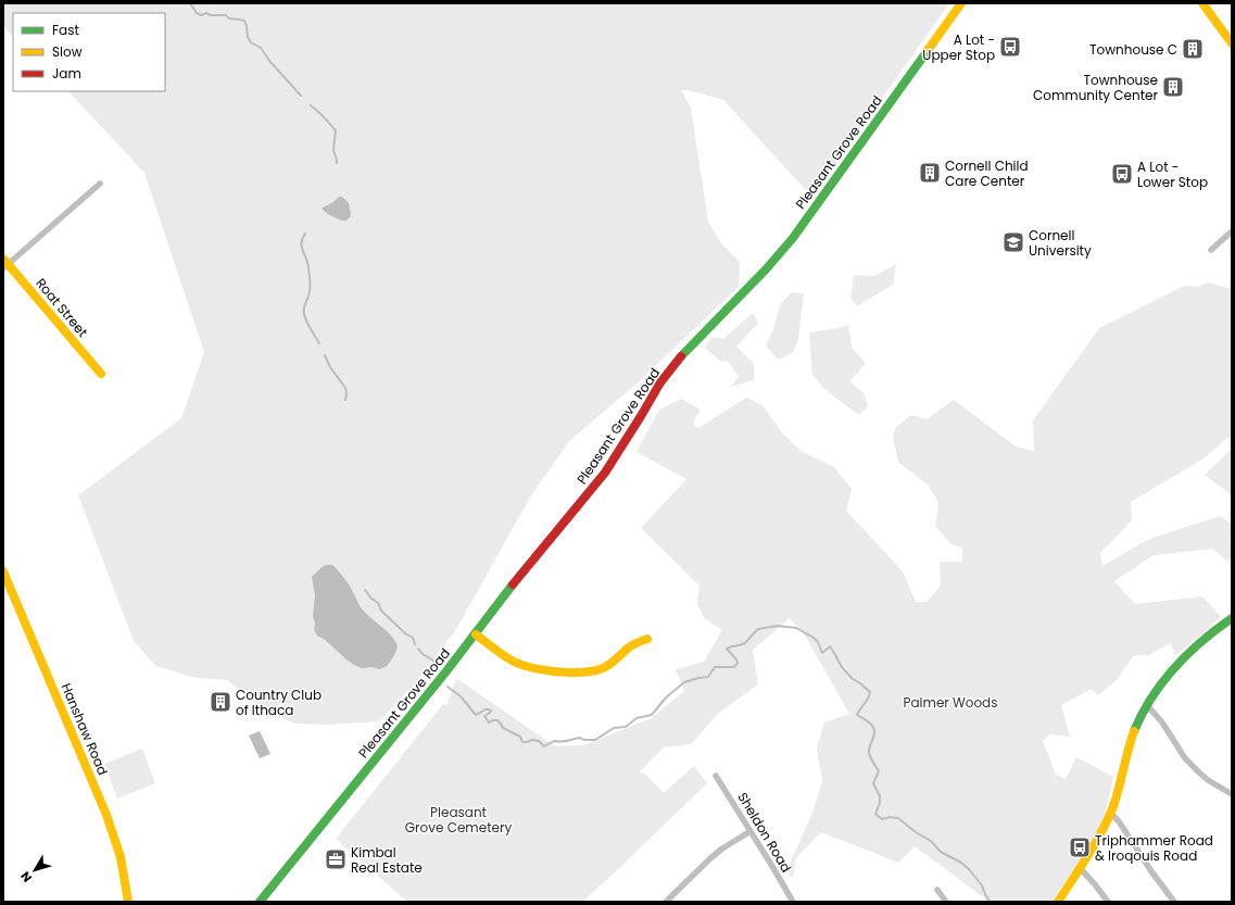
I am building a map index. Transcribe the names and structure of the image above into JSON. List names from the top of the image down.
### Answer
{
  "streets": {
    "street": [
      "Pleasant Grove Road",
      "Roat Street",
      "Hanshaw Road",
      "Sheldon Road"
    ]
  },
  "parks": ["Palmer Woods", "Pleasant Grove Cemetery"],
  "places": {
    "bus stop": ["A Lot - Upper Stop", "A Lot - Lower Stop", "Triphammer Road & Iroqouis Road"],
    "building": [
      "Townhouse C",
      "Townhouse Community Center",
      "Cornell Child Care Center",
      "Country Club of Ithaca"
    ],
    "school or university": ["Cornell University"],
    "office": ["Kimbal Real Estate"]
  },
  "legend": ["Fast", "Slow", "Jam"],
  "north": "bottom left"
}
